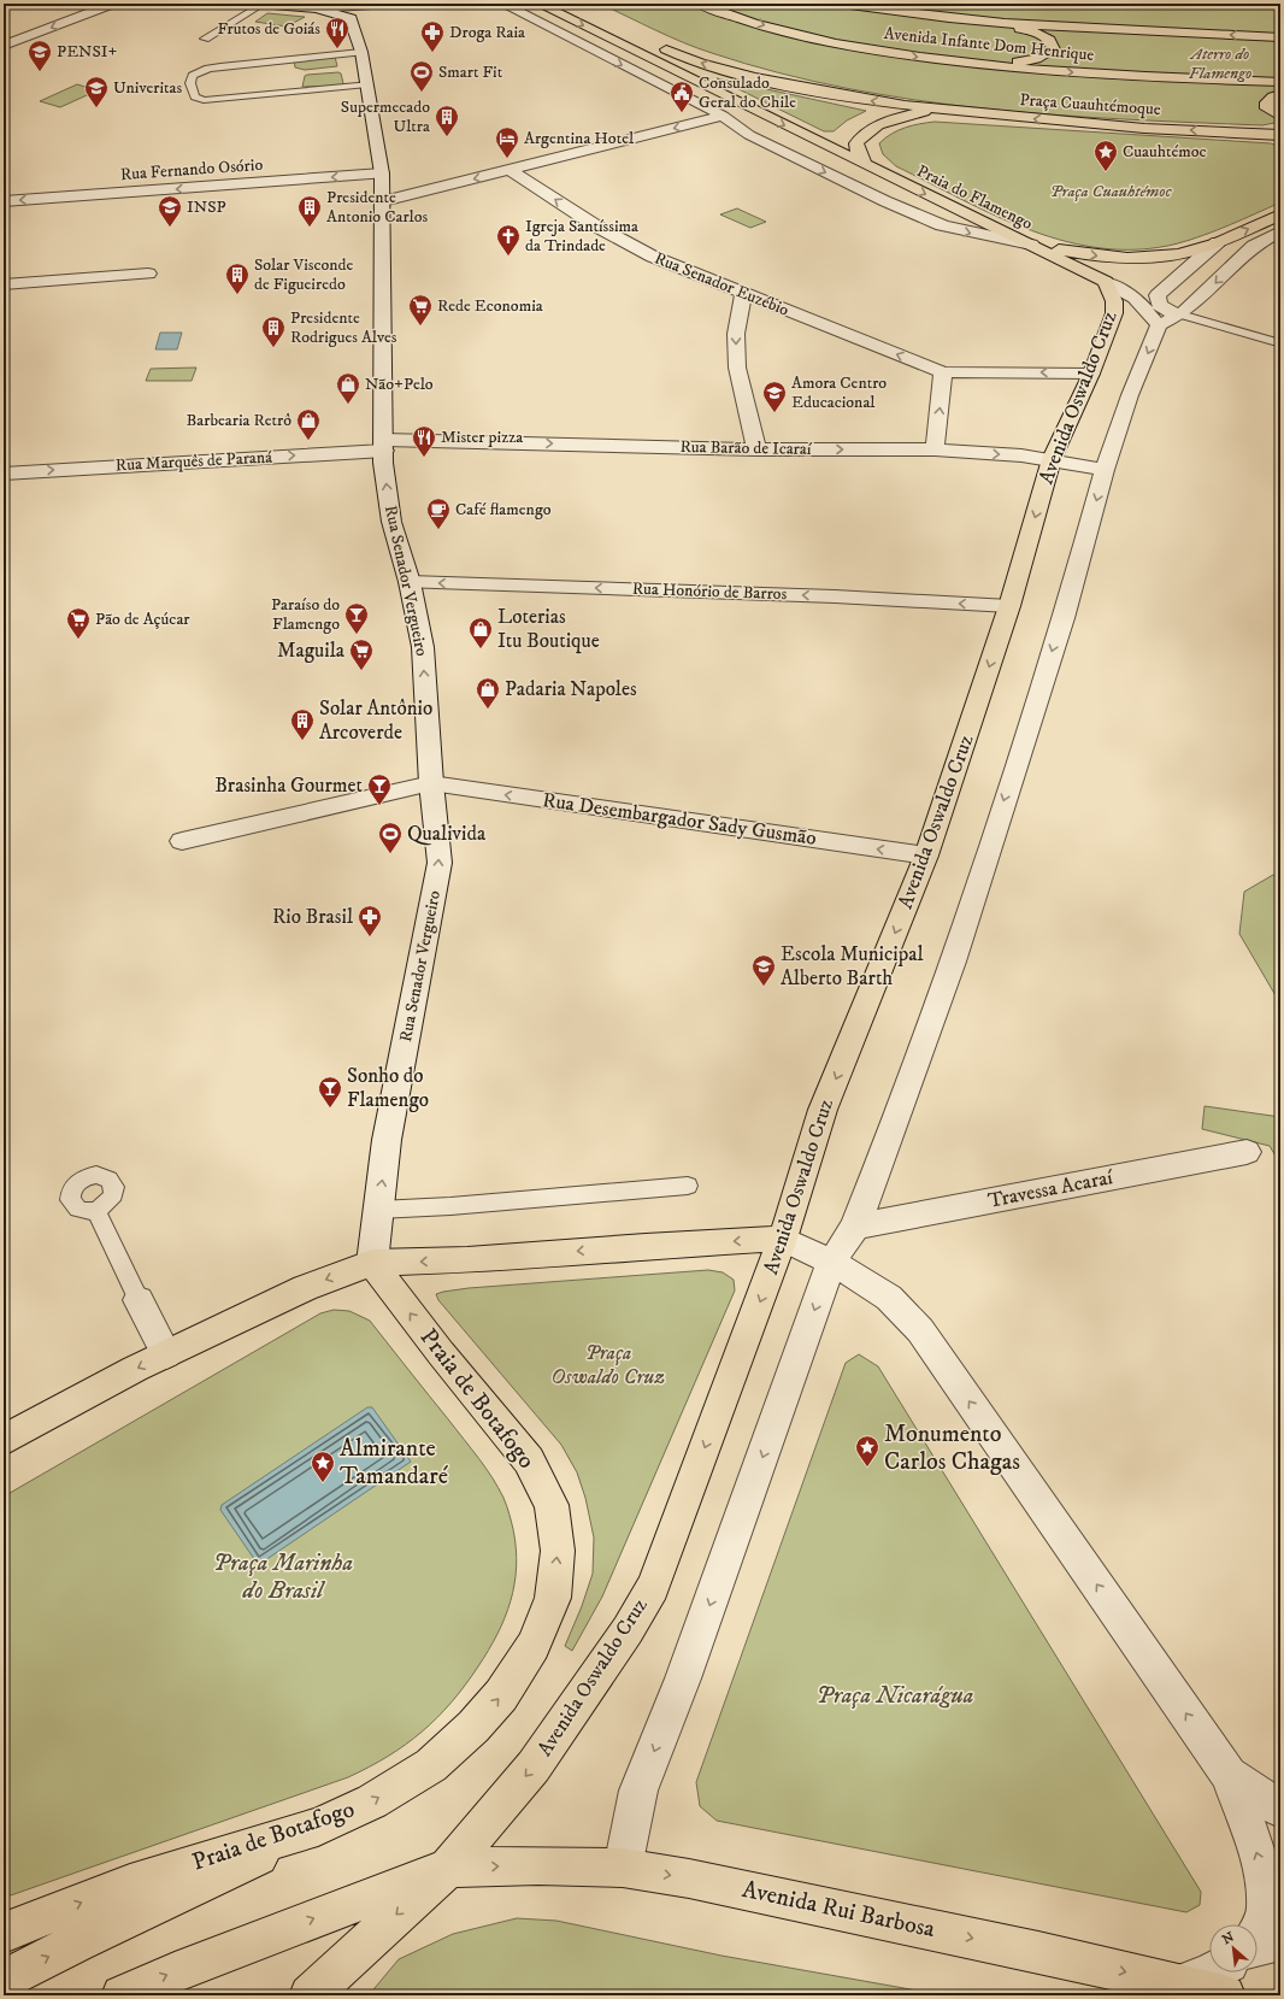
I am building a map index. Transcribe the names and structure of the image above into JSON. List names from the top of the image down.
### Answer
{
  "streets": {
    "main road": [
      "Avenida Infante Dom Henrique",
      "Praça Cuauhtémoque",
      "Praia do Flamengo",
      "Avenida Oswaldo Cruz",
      "Praia de Botafogo",
      "Avenida Rui Barbosa"
    ],
    "street": [
      "Rua Fernando Osório",
      "Rua Senador Euzébio",
      "Rua Barão de Icaraí",
      "Rua Marquês de Paraná",
      "Rua Senador Vergueiro",
      "Rua Honório de Barros",
      "Rua Desembargador Sady Gusmão",
      "Travessa Acaraí"
    ]
  },
  "crossings": [
    ["Rua Fernando Osório", "Rua Senador Vergueiro"],
    ["Praia do Flamengo", "Avenida Oswaldo Cruz"],
    ["Avenida Oswaldo Cruz", "Rua Barão de Icaraí"],
    ["Avenida Oswaldo Cruz", "Rua Honório de Barros"],
    ["Avenida Oswaldo Cruz", "Rua Desembargador Sady Gusmão"],
    ["Avenida Oswaldo Cruz", "Avenida Rui Barbosa"],
    ["Rua Barão de Icaraí", "Rua Marquês de Paraná"],
    ["Rua Barão de Icaraí", "Rua Senador Vergueiro"],
    ["Rua Marquês de Paraná", "Rua Senador Vergueiro"],
    ["Rua Senador Vergueiro", "Rua Honório de Barros"],
    ["Rua Senador Vergueiro", "Rua Desembargador Sady Gusmão"],
    ["Rua Senador Vergueiro", "Praia de Botafogo"]
  ],
  "one_way": [
    "Praia do Flamengo",
    "Rua Senador Euzébio",
    "Avenida Oswaldo Cruz",
    "Rua Barão de Icaraí",
    "Rua Senador Vergueiro",
    "Rua Honório de Barros",
    "Rua Desembargador Sady Gusmão",
    "Avenida Rui Barbosa"
  ],
  "parks": [
    "Aterro do Flamengo",
    "Praça Cuauhtémoc",
    "Praça Oswaldo Cruz",
    "Praça Marinha do Brasil",
    "Praça Nicarágua"
  ],
  "places": {
    "restaurant": ["Frutos de Goiás", "Mister pizza"],
    "pharmacy": ["Droga Raia", "Rio Brasil"],
    "school or university": [
      "PENSI+",
      "Univeritas",
      "INSP",
      "Amora Centro Educacional",
      "Escola Municipal Alberto Barth"
    ],
    "sports": ["Smart Fit", "Qualivida"],
    "public building": ["Consulado Geral do Chile"],
    "building": [
      "Supermecado Ultra",
      "Presidente Antonio Carlos",
      "Solar Visconde de Figueiredo",
      "Presidente Rodrigues Alves",
      "Solar Antônio Arcoverde"
    ],
    "hotel": ["Argentina Hotel"],
    "place": ["Cuauhtémoc", "Monumento Carlos Chagas", "Almirante Tamandaré"],
    "church": ["Igreja Santíssima da Trindade"],
    "supermarket": ["Rede Economia", "Pão de Açúcar", "Maguila"],
    "shop": [
      "Não+Pelo",
      "Barbearia Retrô",
      "Loterias Itu Boutique",
      "Padaria Napoles"
    ],
    "cafe": ["Café flamengo"],
    "bar": ["Paraíso do Flamengo", "Brasinha Gourmet", "Sonho do Flamengo"]
  },
  "north": "top left"
}
